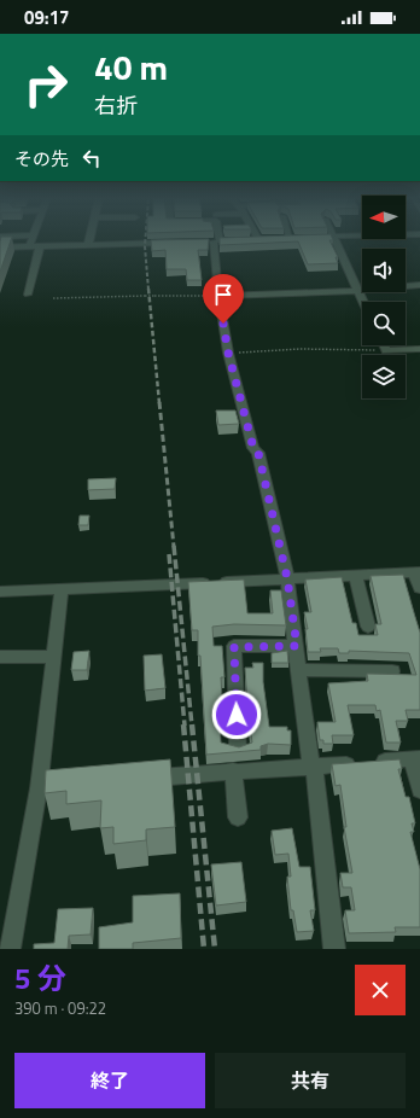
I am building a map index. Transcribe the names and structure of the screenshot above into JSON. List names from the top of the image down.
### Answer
{
  "north": "left",
  "page": {
    "status": "09:17",
    "turn": ["40 m", "右折"],
    "then": "その先",
    "heading": ["5 分", "390 m · 09:22"],
    "buttons": ["終了", "共有"]
  }
}
